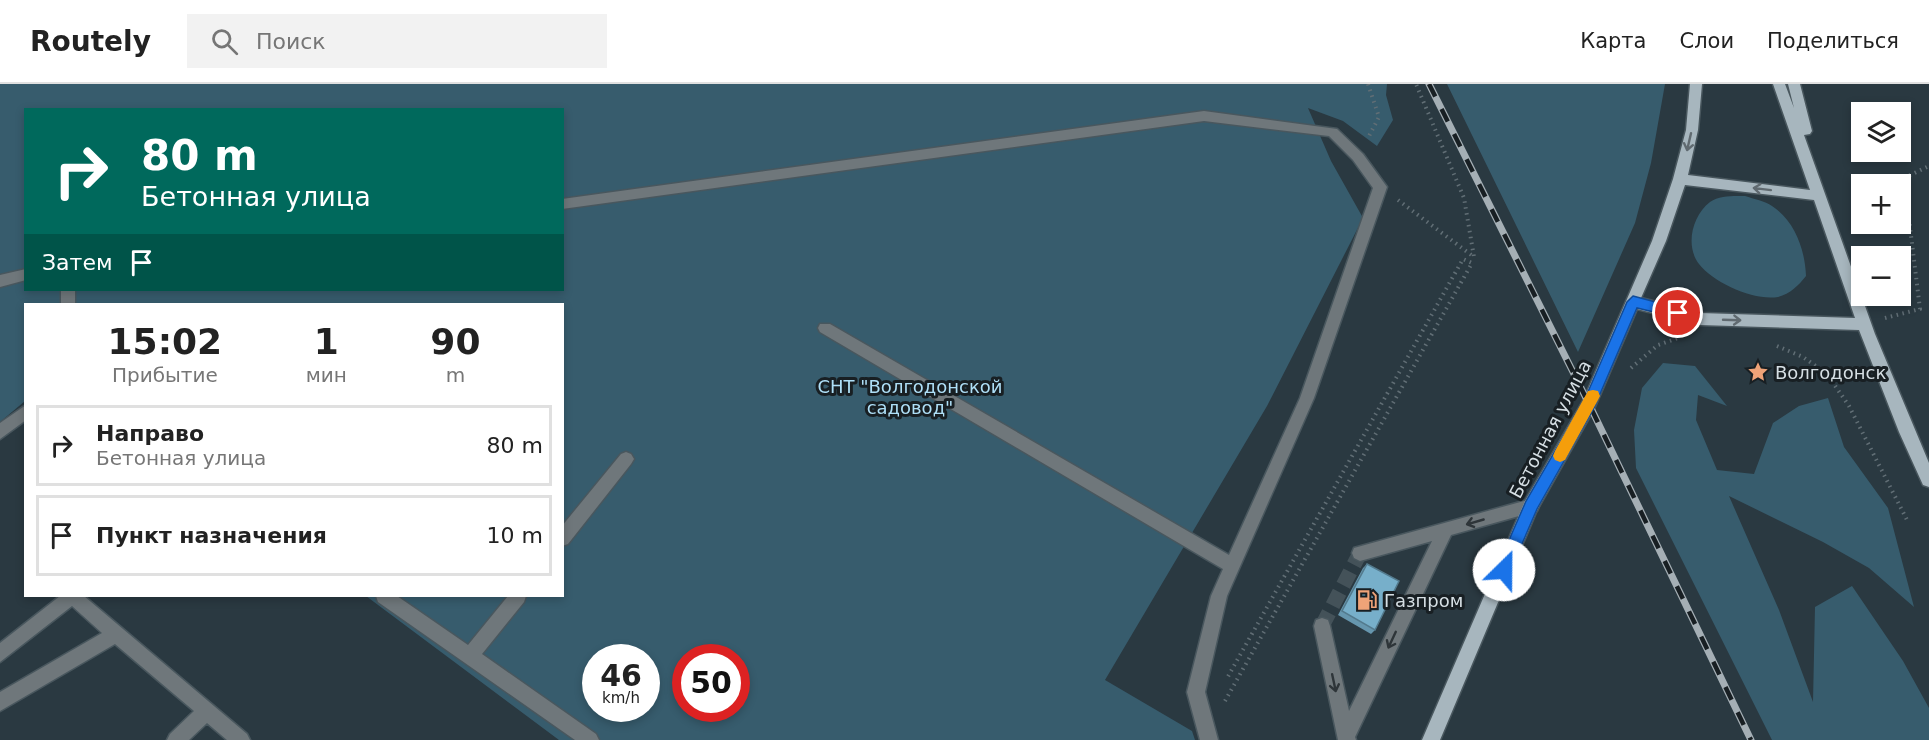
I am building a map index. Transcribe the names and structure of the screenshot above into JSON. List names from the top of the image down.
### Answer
{
  "streets": {
    "main road": ["Бетонная улица"]
  },
  "parks": ["СНТ \"Волгодонской садовод\""],
  "places": {
    "place": ["Волгодонск"],
    "fuel station": ["Газпром"]
  },
  "page": {
    "header": "Routely",
    "search": "Поиск",
    "nav": ["Карта", "Слои", "Поделиться"],
    "map_buttons": ["+", "−"],
    "turn": ["80 m", "Бетонная улица"],
    "then": "Затем",
    "eta": [
      "15:02",
      "Прибытие",
      "1",
      "мин",
      "90",
      "m"
    ],
    "list": [
      {
        "name": "Направо",
        "note": "Бетонная улица",
        "value": "80 m"
      },
      {
        "name": "Пункт назначения",
        "value": "10 m"
      }
    ],
    "speed": "46 km/h",
    "limit": "50"
  }
}
